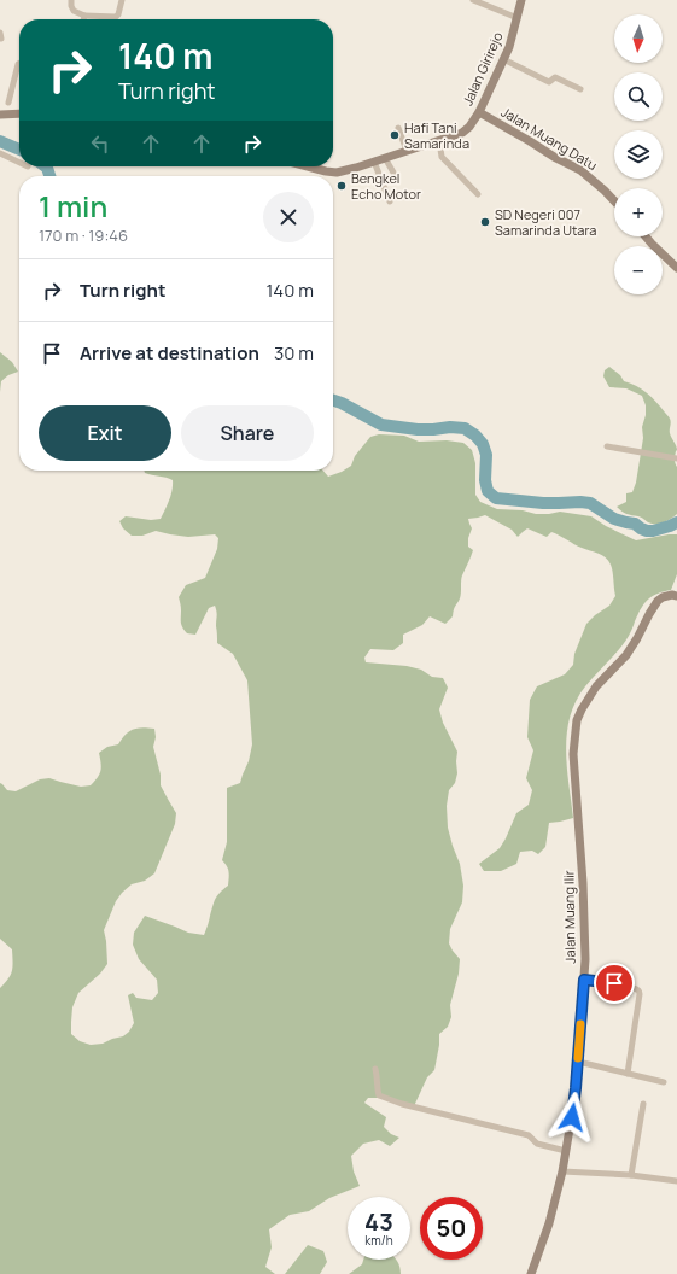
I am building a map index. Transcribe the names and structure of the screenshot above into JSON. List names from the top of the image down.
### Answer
{
  "streets": {
    "main road": ["Jalan Girirejo", "Jalan Muang Datu", "Jalan Muang Ilir"]
  },
  "crossings": [
    ["Jalan Girirejo", "Jalan Muang Datu"]
  ],
  "places": ["Hafi Tani Samarinda", "Bengkel Echo Motor", "SD Negeri 007 Samarinda Utara"],
  "north": "bottom",
  "page": {
    "map_buttons": ["+", "−"],
    "turn": ["140 m", "Turn right"],
    "heading": ["1 min", "170 m · 19:46"],
    "list": [
      {
        "name": "Turn right",
        "value": "140 m"
      },
      {
        "name": "Arrive at destination",
        "value": "30 m"
      }
    ],
    "buttons": ["Exit", "Share"],
    "speed": "43 km/h",
    "limit": "50"
  }
}
